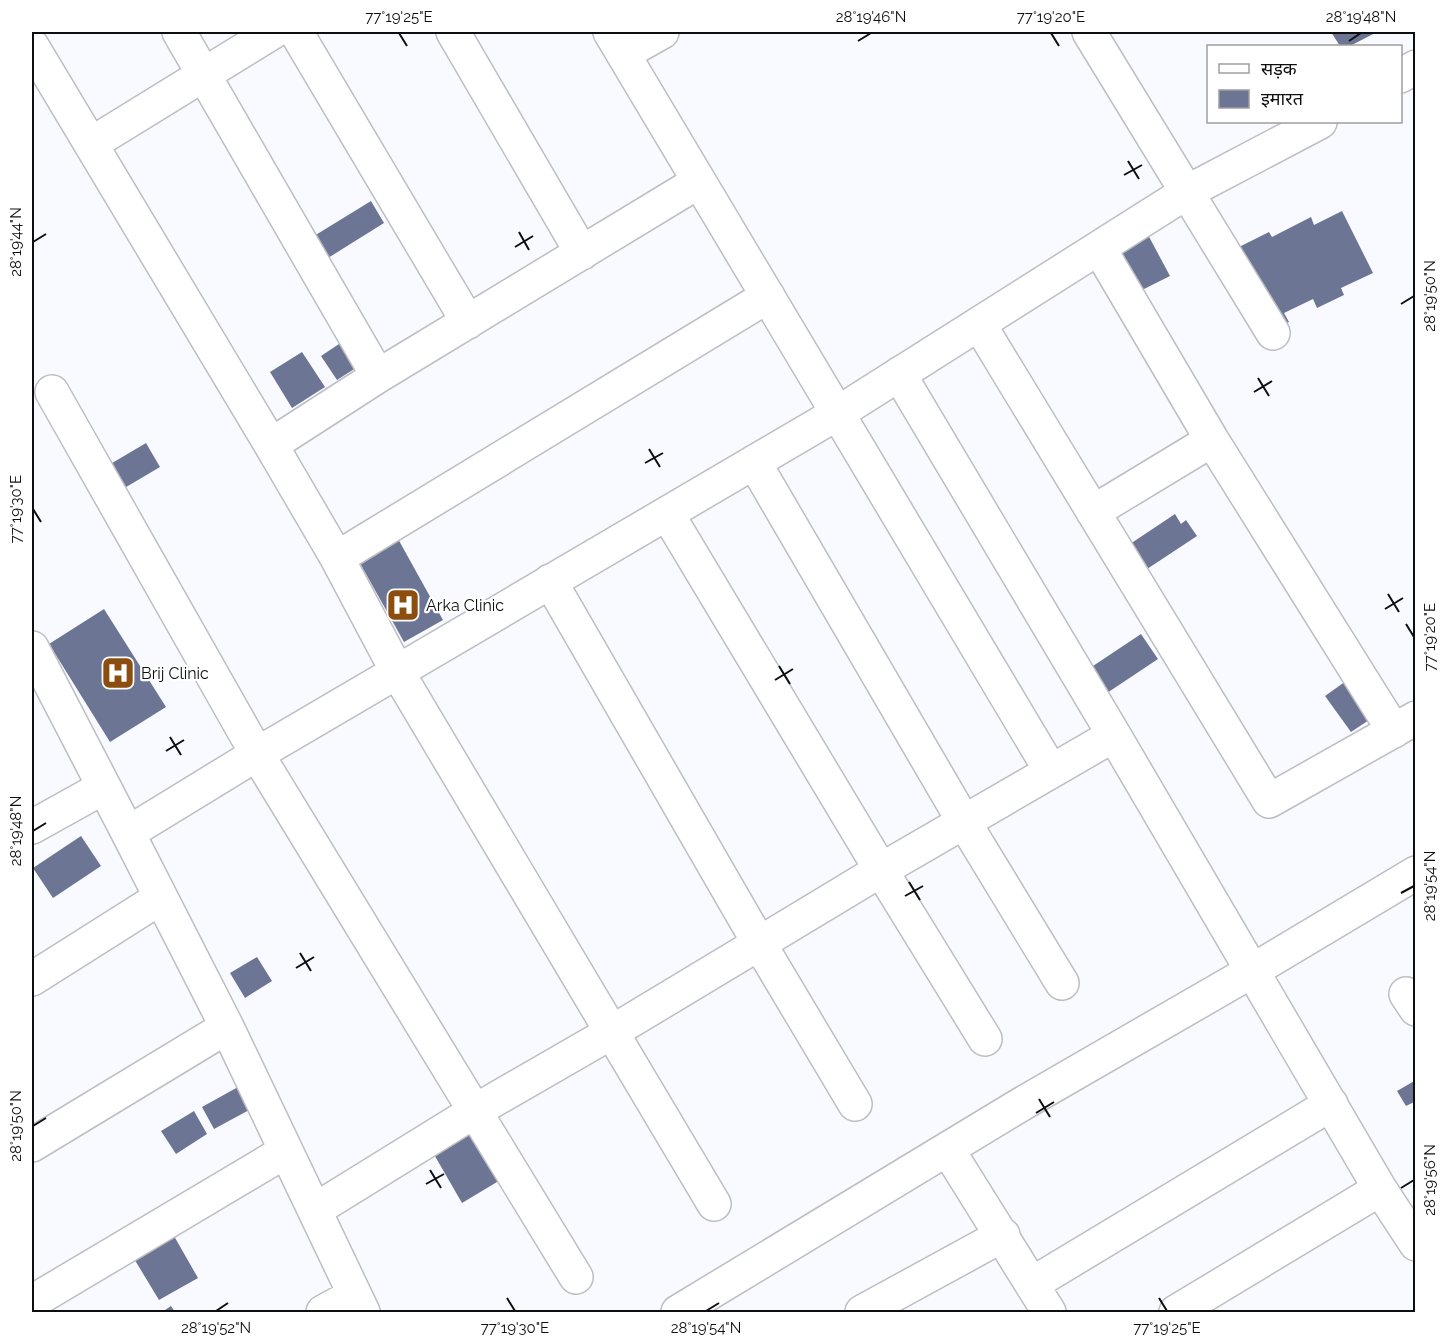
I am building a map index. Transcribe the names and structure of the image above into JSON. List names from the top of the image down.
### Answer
{
  "places": {
    "hospital": ["Arka Clinic", "Brij Clinic"]
  },
  "legend": ["सड़क", "इमारत"],
  "coordinates": [
    "77°19'25\"E",
    "28°19'46\"N",
    "77°19'20\"E",
    "28°19'48\"N",
    "28°19'44\"N",
    "28°19'50\"N",
    "77°19'30\"E",
    "28°19'54\"N",
    "28°19'56\"N",
    "28°19'52\"N"
  ]
}
